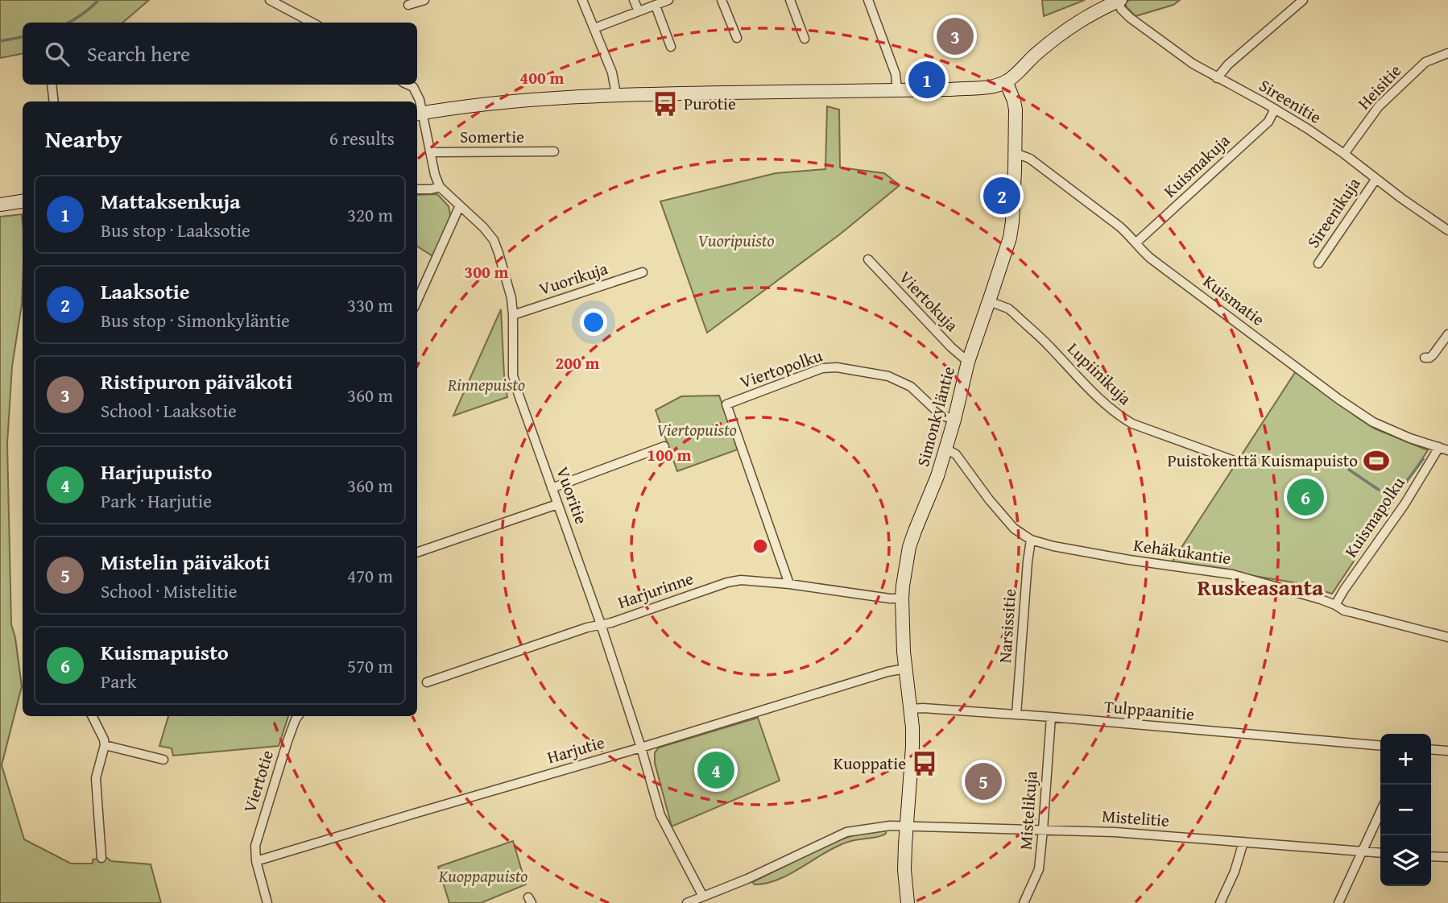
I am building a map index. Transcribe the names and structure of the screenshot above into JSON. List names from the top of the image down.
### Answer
{
  "streets": {
    "main road": ["Simonkyläntie"],
    "street": [
      "Heisitie",
      "Sireenitie",
      "Somertie",
      "Kuismakuja",
      "Sireenikuja",
      "Vuorikuja",
      "Kuismatie",
      "Viertokuja",
      "Viertopolku",
      "Lupiinikuja",
      "Vuoritie",
      "Kuismapolku",
      "Kehäkukantie",
      "Harjurinne",
      "Narsissitie",
      "Tulppaanitie",
      "Harjutie",
      "Viertotie",
      "Mistelikuja",
      "Mistelitie"
    ]
  },
  "crossings": [
    ["Heisitie", "Sireenitie"],
    ["Sireenitie", "Kuismakuja"],
    ["Sireenitie", "Sireenikuja"],
    ["Kuismakuja", "Kuismatie"],
    ["Vuorikuja", "Vuoritie"],
    ["Kuismatie", "Simonkyläntie"],
    ["Kuismatie", "Kuismapolku"],
    ["Viertokuja", "Simonkyläntie"],
    ["Viertopolku", "Simonkyläntie"],
    ["Viertopolku", "Harjurinne"],
    ["Lupiinikuja", "Simonkyläntie"],
    ["Simonkyläntie", "Kehäkukantie"],
    ["Simonkyläntie", "Harjurinne"],
    ["Simonkyläntie", "Tulppaanitie"],
    ["Simonkyläntie", "Harjutie"],
    ["Simonkyläntie", "Mistelitie"],
    ["Vuoritie", "Harjurinne"],
    ["Vuoritie", "Harjutie"],
    ["Kuismapolku", "Kehäkukantie"],
    ["Kehäkukantie", "Narsissitie"],
    ["Narsissitie", "Tulppaanitie"],
    ["Tulppaanitie", "Mistelikuja"],
    ["Harjutie", "Viertotie"],
    ["Mistelikuja", "Mistelitie"]
  ],
  "districts": ["Ruskeasanta"],
  "parks": [
    "Vuoripuisto",
    "Rinnepuisto",
    "Viertopuisto",
    "Kuoppapuisto"
  ],
  "places": {
    "bus stop": ["Purotie", "Kuoppatie"],
    "sports": ["Puistokenttä Kuismapuisto"]
  },
  "page": {
    "pins": [
      "3",
      "1",
      "2",
      "6",
      "4",
      "5"
    ],
    "search": "Search here",
    "heading": ["Nearby", "6 results"],
    "list": [
      {
        "mark": "1",
        "name": "Mattaksenkuja",
        "note": "Bus stop · Laaksotie",
        "value": "320 m"
      },
      {
        "mark": "2",
        "name": "Laaksotie",
        "note": "Bus stop · Simonkyläntie",
        "value": "330 m"
      },
      {
        "mark": "3",
        "name": "Ristipuron päiväkoti",
        "note": "School · Laaksotie",
        "value": "360 m"
      },
      {
        "mark": "4",
        "name": "Harjupuisto",
        "note": "Park · Harjutie",
        "value": "360 m"
      },
      {
        "mark": "5",
        "name": "Mistelin päiväkoti",
        "note": "School · Mistelitie",
        "value": "470 m"
      },
      {
        "mark": "6",
        "name": "Kuismapuisto",
        "note": "Park",
        "value": "570 m"
      }
    ],
    "map_buttons": ["+", "−"]
  },
  "rings": [
    "400 m",
    "300 m",
    "200 m",
    "100 m"
  ]
}
